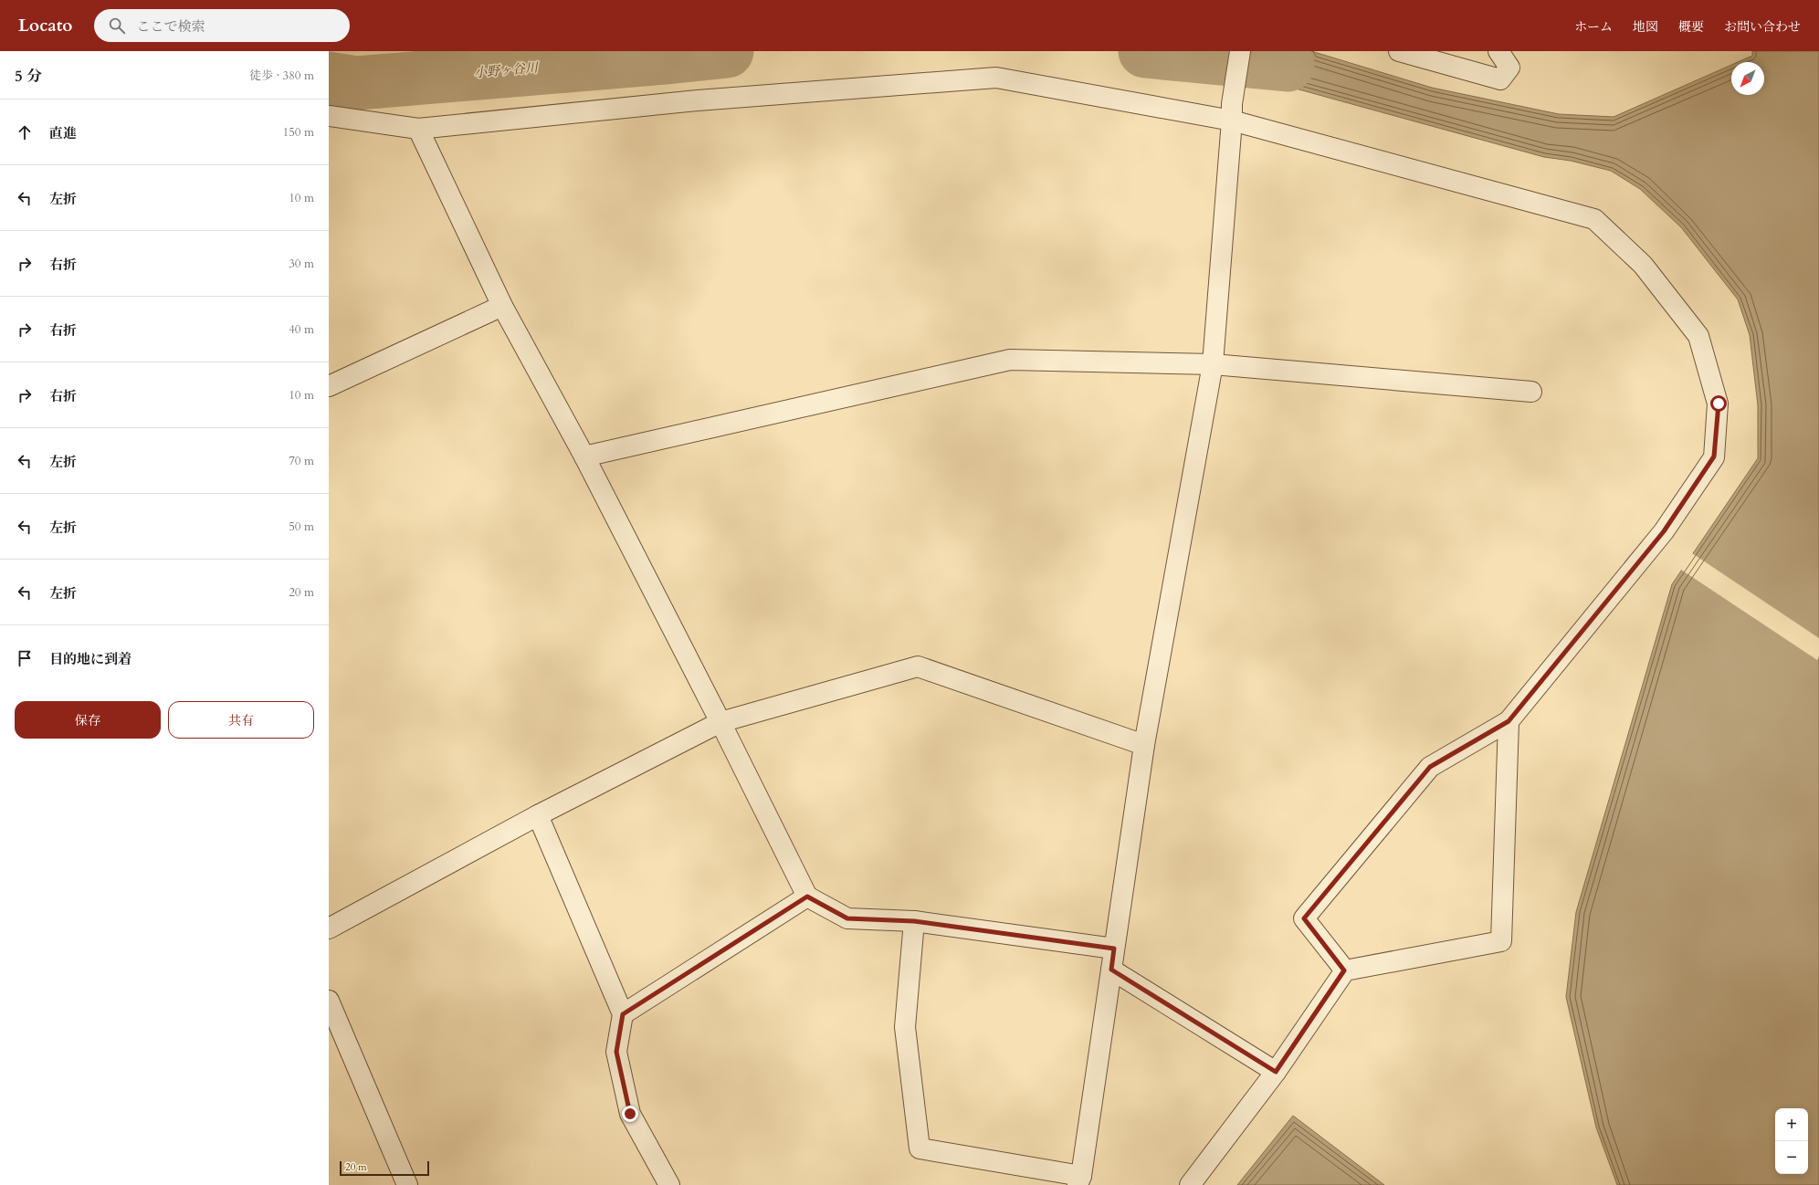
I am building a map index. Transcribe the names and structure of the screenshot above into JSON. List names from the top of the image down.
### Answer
{
  "water": ["小野ヶ谷川"],
  "scale_bar": "20 m",
  "north": "bottom left",
  "page": {
    "header": "Locato",
    "search": "ここで検索",
    "nav": [
      "ホーム",
      "地図",
      "概要",
      "お問い合わせ"
    ],
    "heading": ["5 分", "徒歩 · 380 m"],
    "list": [
      ["直進", "150 m"],
      ["左折", "10 m"],
      ["右折", "30 m"],
      ["右折", "40 m"],
      ["右折", "10 m"],
      ["左折", "70 m"],
      ["左折", "50 m"],
      ["左折", "20 m"],
      "目的地に到着"
    ],
    "buttons": ["保存", "共有"],
    "map_buttons": ["+", "−"],
    "scale": "20 m"
  }
}
